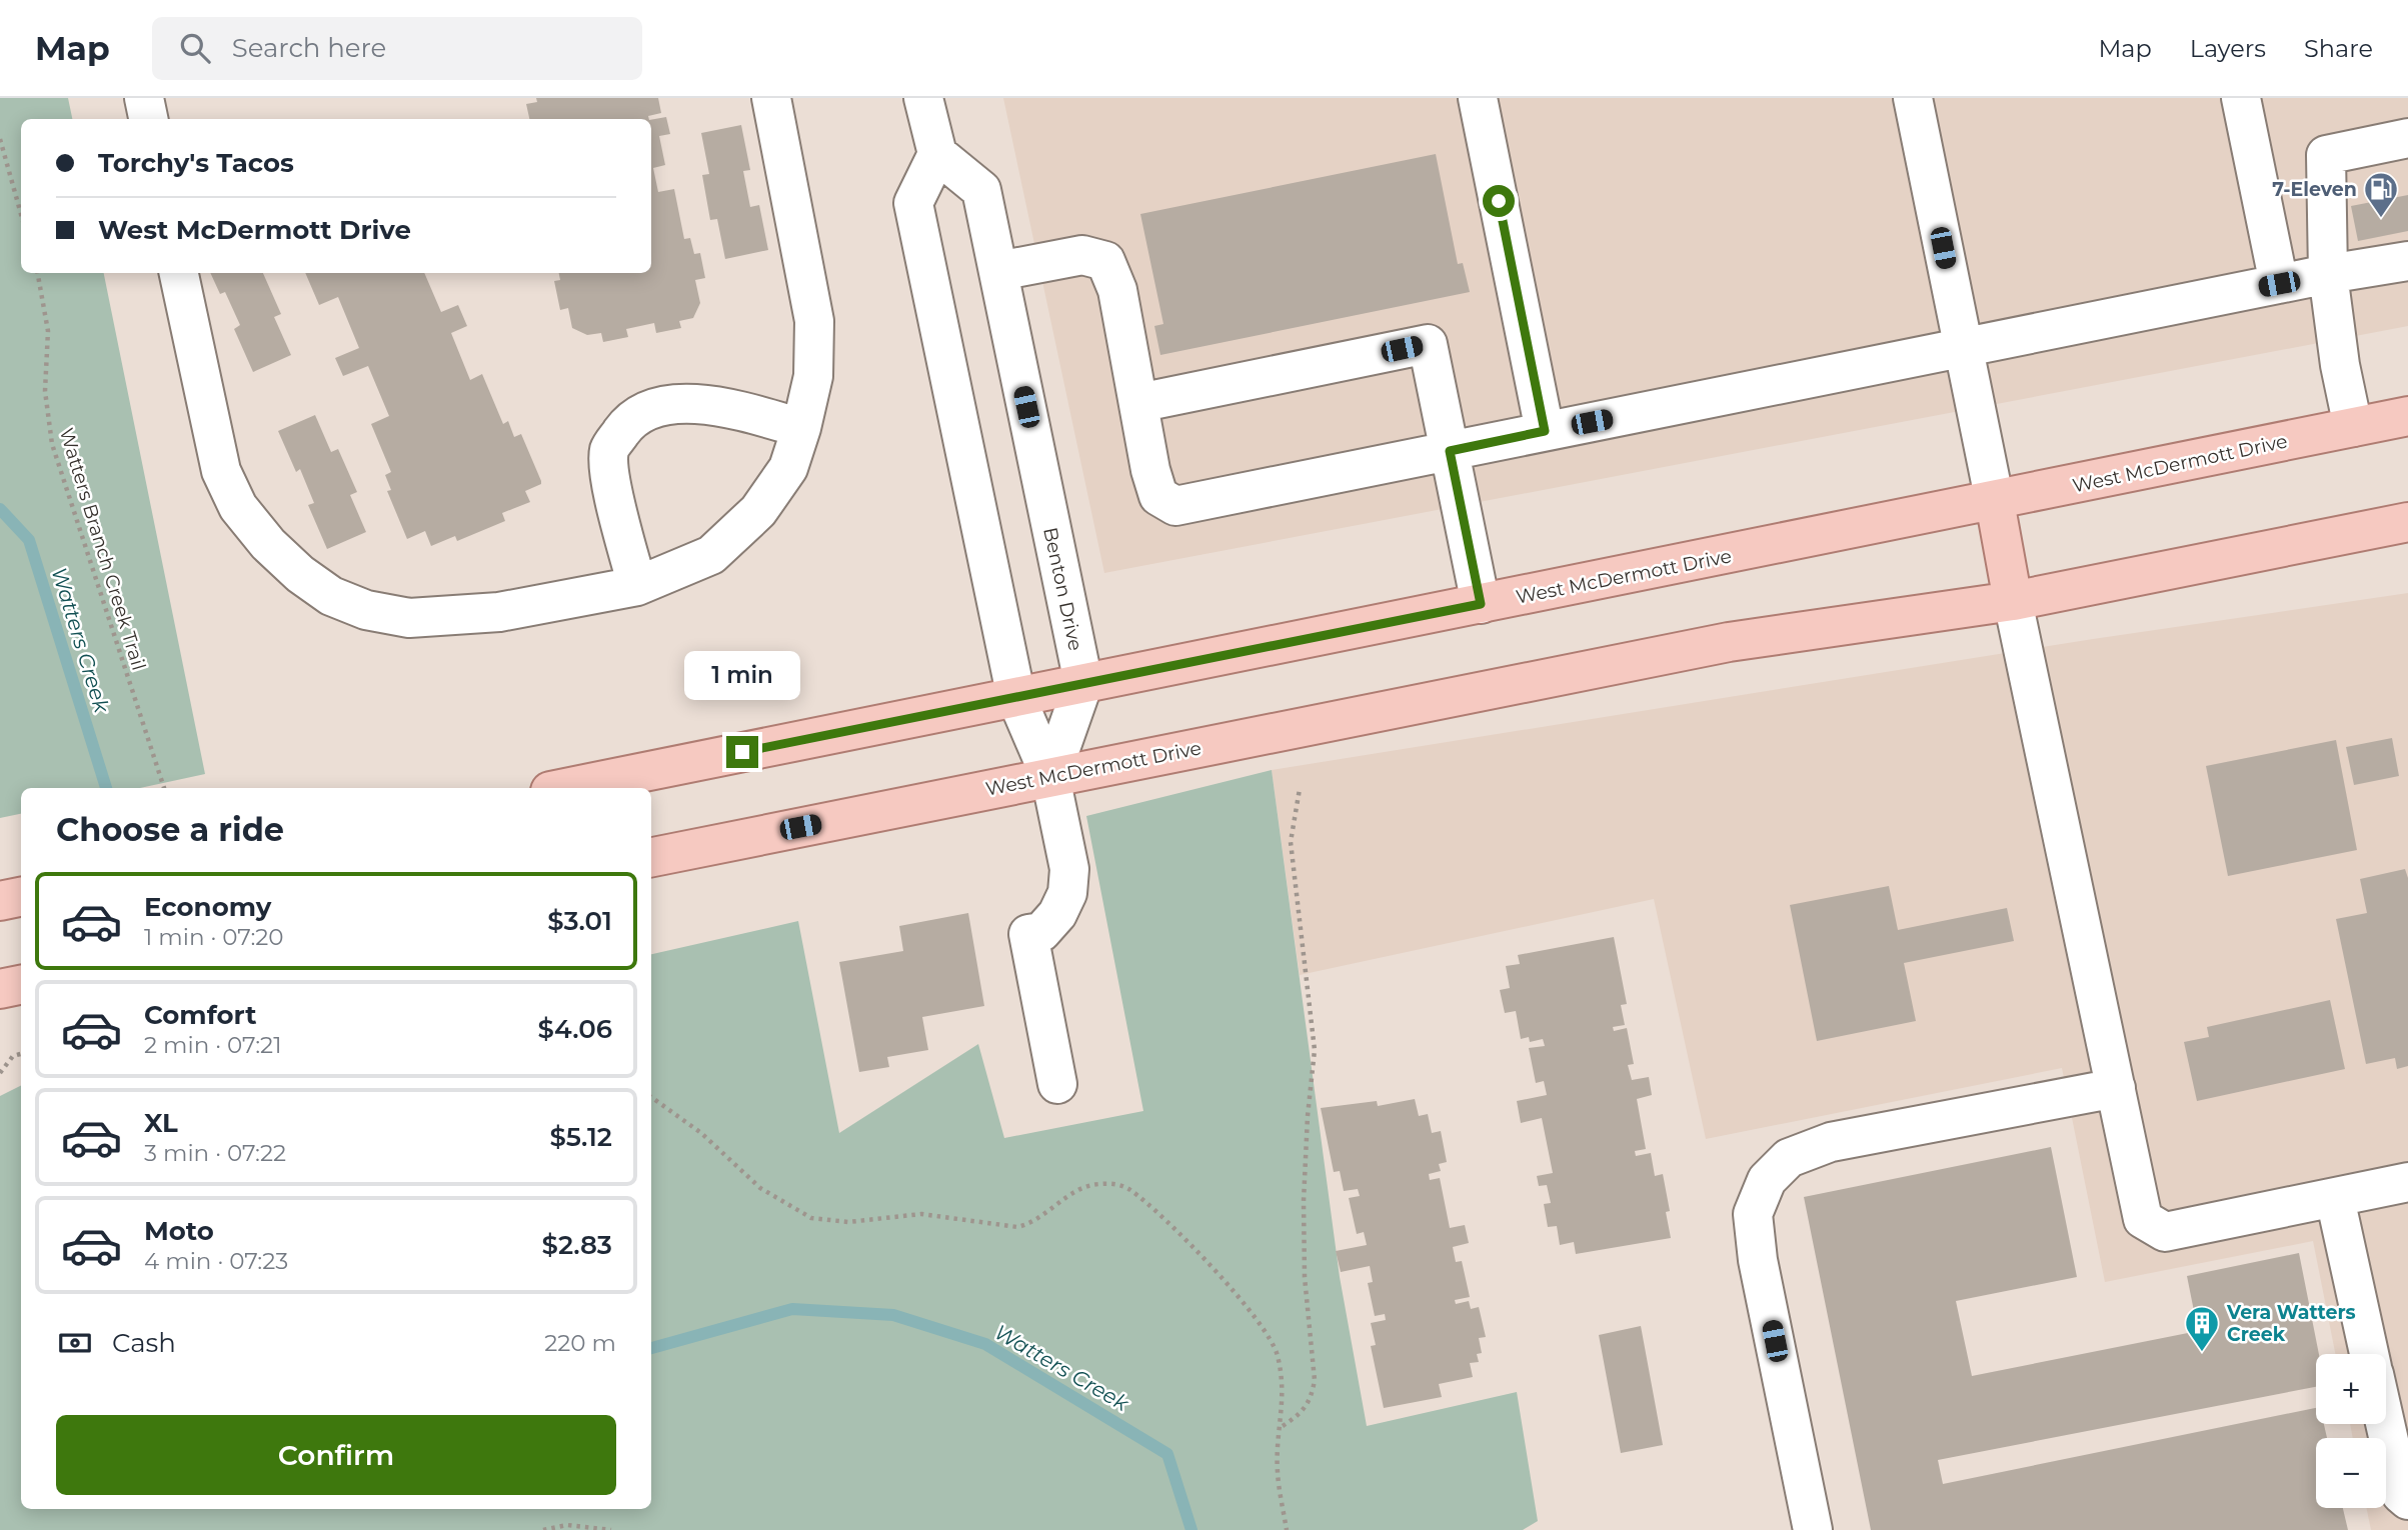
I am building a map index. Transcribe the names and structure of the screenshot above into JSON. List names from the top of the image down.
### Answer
{
  "streets": {
    "main road": ["West McDermott Drive"],
    "street": ["Benton Drive"],
    "path": ["Watters Branch Creek Trail"]
  },
  "crossings": [
    ["West McDermott Drive", "Benton Drive"]
  ],
  "water": ["Watters Creek"],
  "places": {
    "fuel station": ["7-Eleven"],
    "building": ["Vera Watters Creek"]
  },
  "page": {
    "header": "Map",
    "search": "Search here",
    "nav": ["Map", "Layers", "Share"],
    "banner": ["Torchy's Tacos", "West McDermott Drive"],
    "bubble": "1 min",
    "heading": "Choose a ride",
    "list": [
      {
        "name": "Economy",
        "note": "1 min · 07:20",
        "value": "$3.01"
      },
      {
        "name": "Comfort",
        "note": "2 min · 07:21",
        "value": "$4.06"
      },
      {
        "name": "XL",
        "note": "3 min · 07:22",
        "value": "$5.12"
      },
      {
        "name": "Moto",
        "note": "4 min · 07:23",
        "value": "$2.83"
      }
    ],
    "pay": ["Cash", "220 m"],
    "map_buttons": ["+", "−"],
    "buttons": "Confirm"
  }
}
